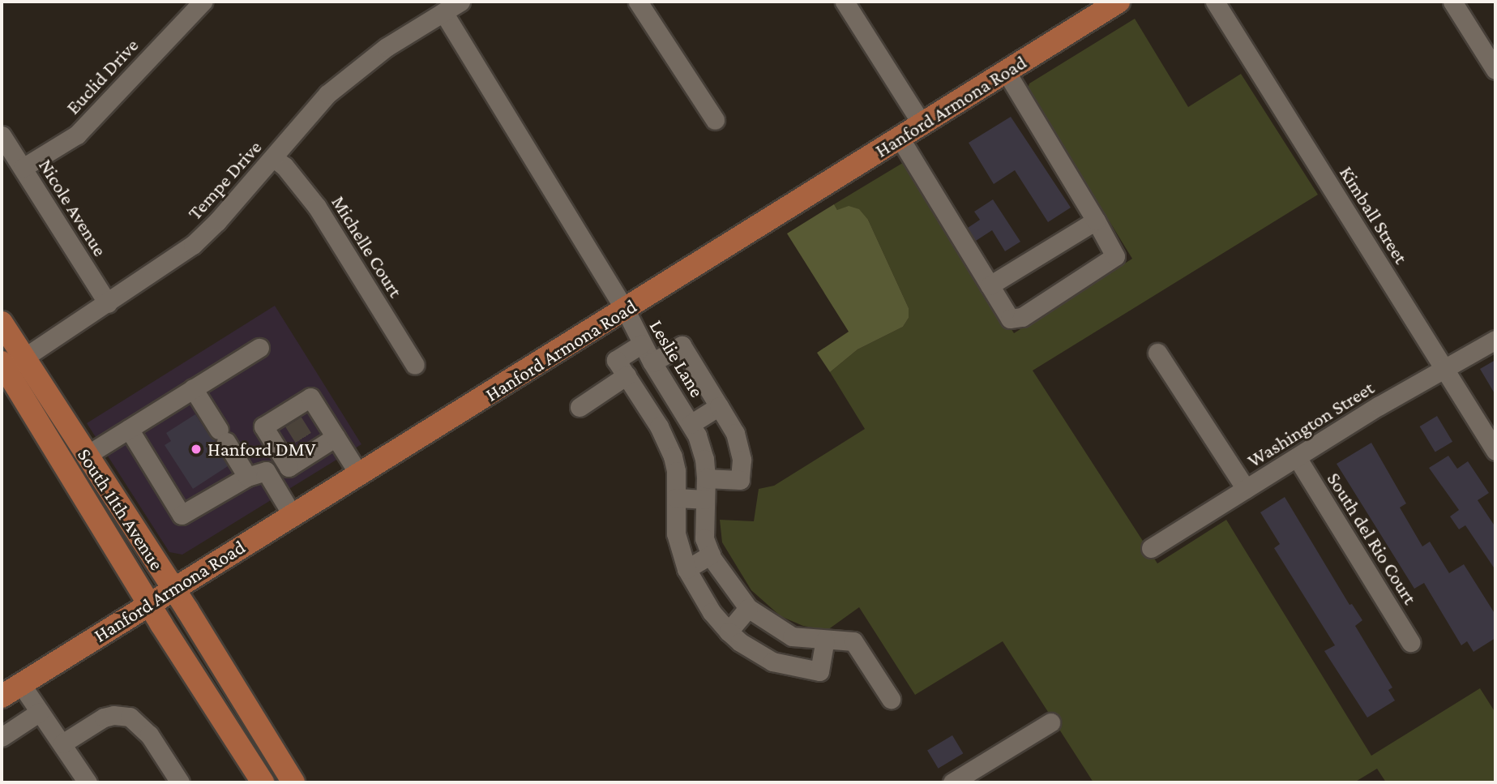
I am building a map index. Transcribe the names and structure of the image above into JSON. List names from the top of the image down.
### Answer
{
  "streets": {
    "main road": ["Hanford Armona Road", "South 11th Avenue"],
    "street": [
      "Euclid Drive",
      "Tempe Drive",
      "Nicole Avenue",
      "Kimball Street",
      "Michelle Court",
      "Leslie Lane",
      "Washington Street",
      "South del Rio Court"
    ]
  },
  "crossings": [
    ["Euclid Drive", "Nicole Avenue"],
    ["Hanford Armona Road", "Leslie Lane"],
    ["Hanford Armona Road", "South 11th Avenue"],
    ["Tempe Drive", "Nicole Avenue"],
    ["Tempe Drive", "Michelle Court"],
    ["Tempe Drive", "Leslie Lane"],
    ["Tempe Drive", "South 11th Avenue"],
    ["Kimball Street", "Washington Street"],
    ["Washington Street", "South del Rio Court"]
  ],
  "places": ["Hanford DMV"]
}
